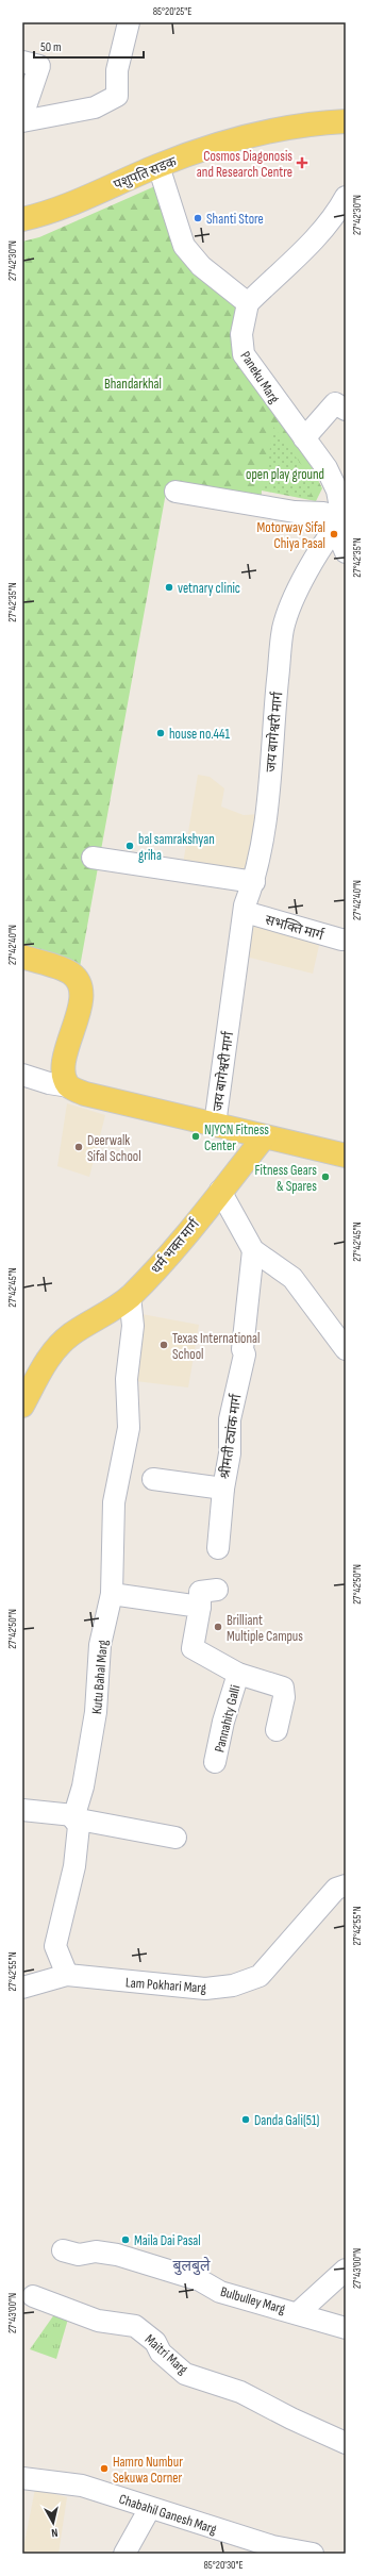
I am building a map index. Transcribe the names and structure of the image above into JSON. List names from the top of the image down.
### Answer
{
  "streets": {
    "main road": ["पशुपति सडक", "जय बागेश्वरी मार्ग", "धर्म भक्त मार्ग"],
    "street": [
      "Paneku Marg",
      "सभक्ति मार्ग",
      "श्रीमती ट्यांक मार्ग",
      "Kutu Bahal Marg",
      "Pannahity Galli",
      "Lam Pokhari Marg",
      "Bulbulley Marg",
      "Maitri Marg",
      "Chabahil Ganesh Marg"
    ]
  },
  "crossings": [
    ["Paneku Marg", "जय बागेश्वरी मार्ग"],
    ["जय बागेश्वरी मार्ग", "सभक्ति मार्ग"],
    ["जय बागेश्वरी मार्ग", "धर्म भक्त मार्ग"],
    ["धर्म भक्त मार्ग", "Kutu Bahal Marg"]
  ],
  "districts": ["बुलबुले"],
  "parks": ["Bhandarkhal", "open play ground"],
  "places": {
    "health": ["Cosmos Diagonosis and Research Centre"],
    "other": [
      "Shanti Store",
      "Motorway Sifal Chiya Pasal",
      "vetnary clinic",
      "house no.441",
      "bal samrakshyan griha",
      "NJYCN Fitness Center",
      "Deerwalk Sifal School",
      "Fitness Gears & Spares",
      "Texas International School",
      "Brilliant Multiple Campus",
      "Danda Gali(51)",
      "Maila Dai Pasal",
      "Hamro Numbur Sekuwa Corner"
    ]
  },
  "scale_bar": "50 m",
  "north": "bottom",
  "coordinates": [
    "85°20'25\"E",
    "27°42'30\"N",
    "27°42'35\"N",
    "27°42'40\"N",
    "27°42'45\"N",
    "27°42'50\"N",
    "27°42'55\"N",
    "27°43'00\"N",
    "85°20'30\"E"
  ]
}
